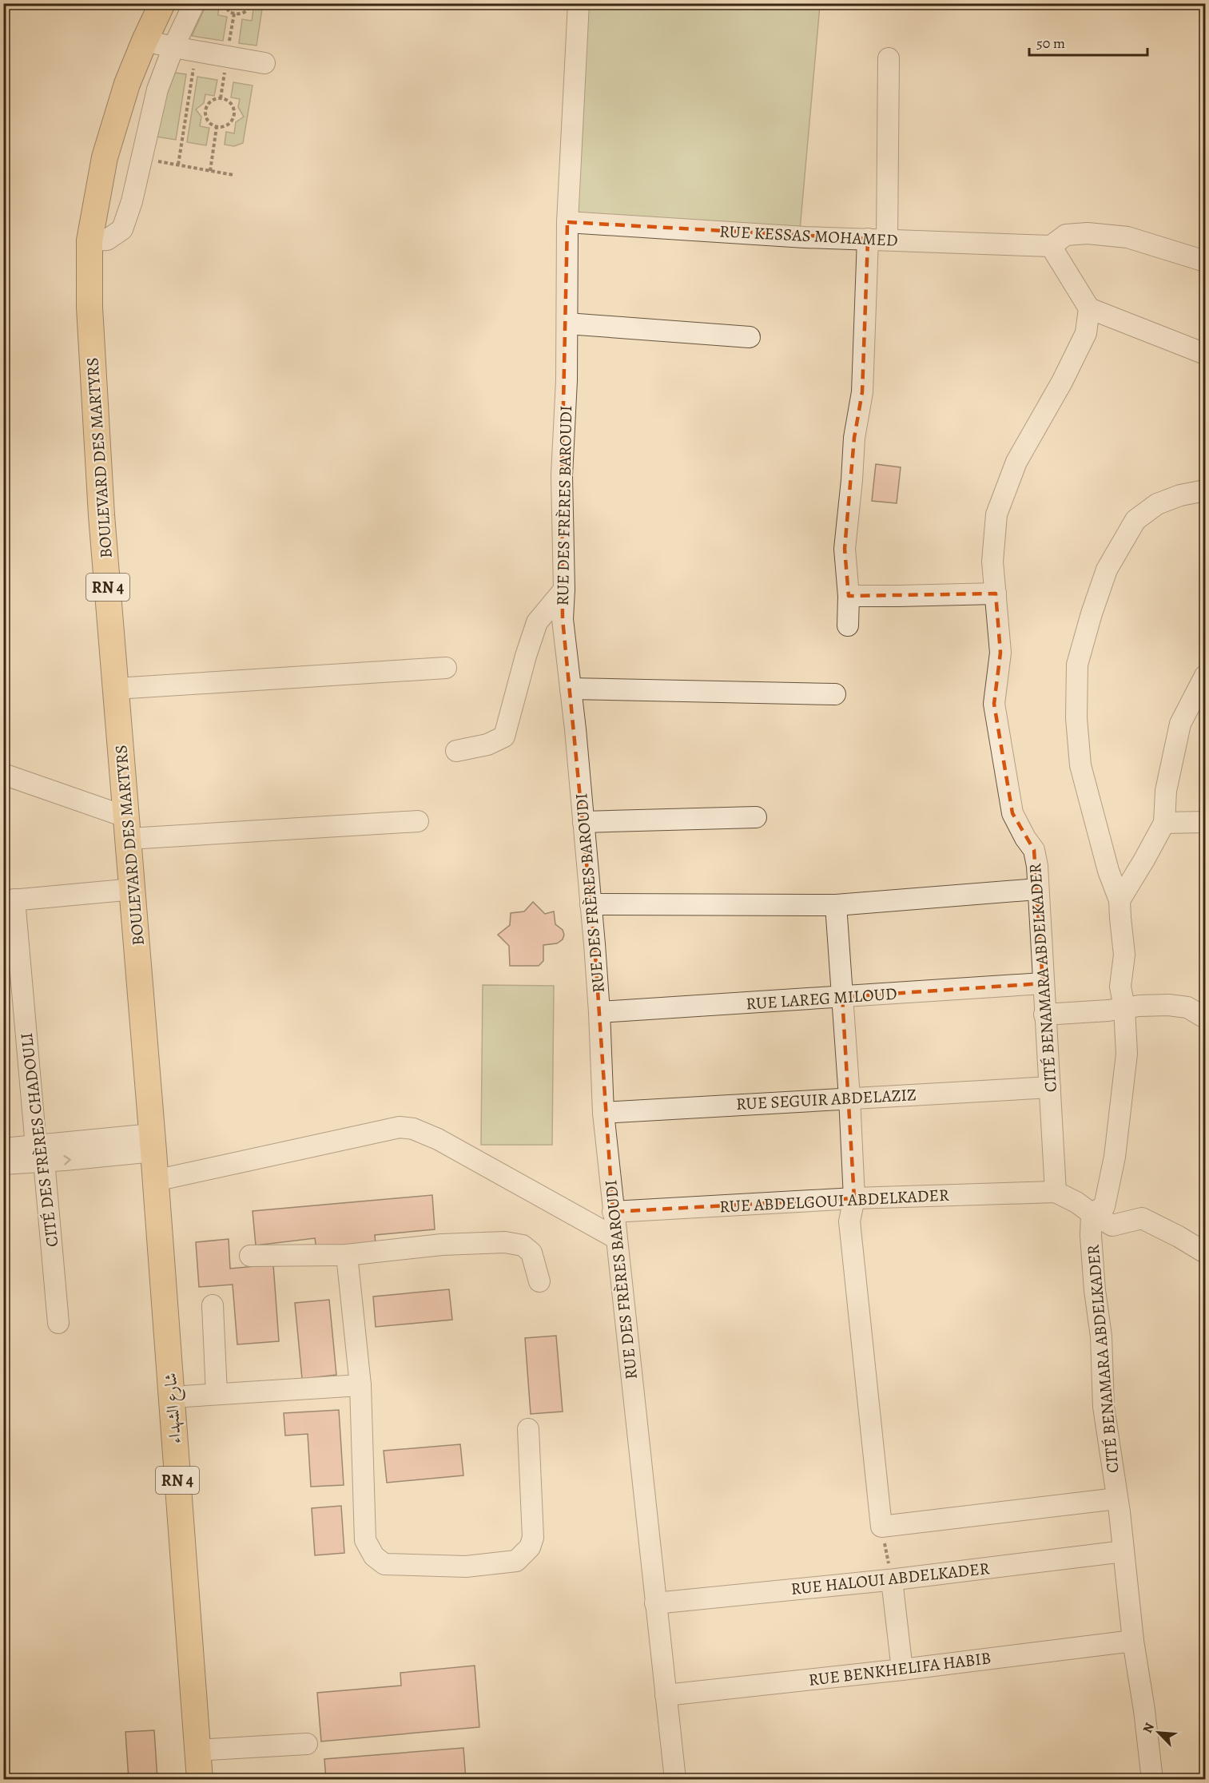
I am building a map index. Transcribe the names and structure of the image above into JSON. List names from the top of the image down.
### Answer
{
  "streets": {
    "main road": ["BOULEVARD DES MARTYRS", "RN 4", "شارع الشهداء"],
    "street": [
      "RUE KESSAS MOHAMED",
      "RUE DES FRÈRES BAROUDI",
      "CITÉ BENAMARA ABDELKADER",
      "RUE LAREG MILOUD",
      "RUE SEGUIR ABDELAZIZ",
      "CITÉ DES FRÈRES CHADOULI",
      "RUE ABDELGOUI ABDELKADER",
      "RUE HALOUI ABDELKADER",
      "RUE BENKHELIFA HABIB"
    ]
  },
  "crossings": [
    ["RUE KESSAS MOHAMED", "RUE DES FRÈRES BAROUDI"],
    ["BOULEVARD DES MARTYRS", "CITÉ DES FRÈRES CHADOULI"],
    ["BOULEVARD DES MARTYRS", "شارع الشهداء"],
    ["RUE DES FRÈRES BAROUDI", "RUE LAREG MILOUD"],
    ["RUE DES FRÈRES BAROUDI", "RUE SEGUIR ABDELAZIZ"],
    ["RUE DES FRÈRES BAROUDI", "RUE ABDELGOUI ABDELKADER"],
    ["RUE DES FRÈRES BAROUDI", "RUE HALOUI ABDELKADER"],
    ["RUE DES FRÈRES BAROUDI", "RUE BENKHELIFA HABIB"],
    ["CITÉ BENAMARA ABDELKADER", "RUE LAREG MILOUD"],
    ["CITÉ BENAMARA ABDELKADER", "RUE SEGUIR ABDELAZIZ"],
    ["CITÉ BENAMARA ABDELKADER", "RUE ABDELGOUI ABDELKADER"],
    ["CITÉ BENAMARA ABDELKADER", "RUE HALOUI ABDELKADER"],
    ["CITÉ BENAMARA ABDELKADER", "RUE BENKHELIFA HABIB"]
  ],
  "scale_bar": "50 m",
  "north": "top left"
}
